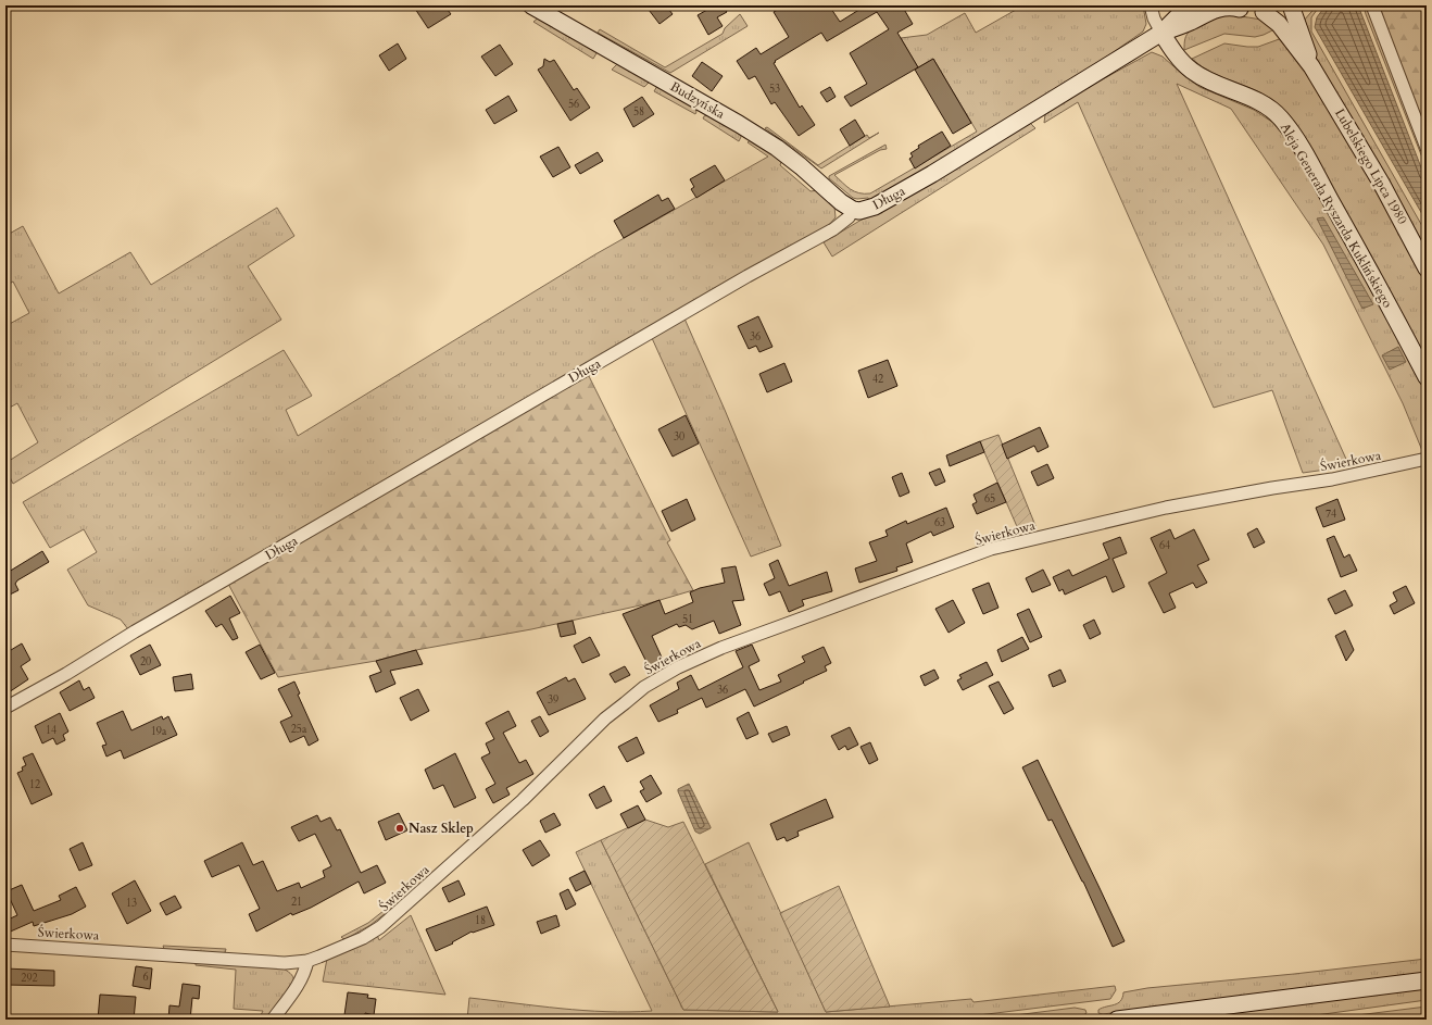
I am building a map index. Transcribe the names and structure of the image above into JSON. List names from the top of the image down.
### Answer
{
  "streets": {
    "street": [
      "Budzyńska",
      "Lubelskiego Lipca 1980",
      "Długa",
      "Aleja Generała Ryszarda Kuklińskiego",
      "Świerkowa"
    ]
  },
  "crossings": [
    ["Budzyńska", "Długa"],
    ["Lubelskiego Lipca 1980", "Długa"],
    ["Długa", "Aleja Generała Ryszarda Kuklińskiego"]
  ],
  "places": ["Nasz Sklep"],
  "house_numbers": [
    "53",
    "56",
    "58",
    "36",
    "42",
    "30",
    "65",
    "74",
    "63",
    "64",
    "51",
    "20",
    "36",
    "39",
    "25a",
    "14",
    "19a",
    "12",
    "21",
    "13",
    "18",
    "6",
    "292"
  ]
}
